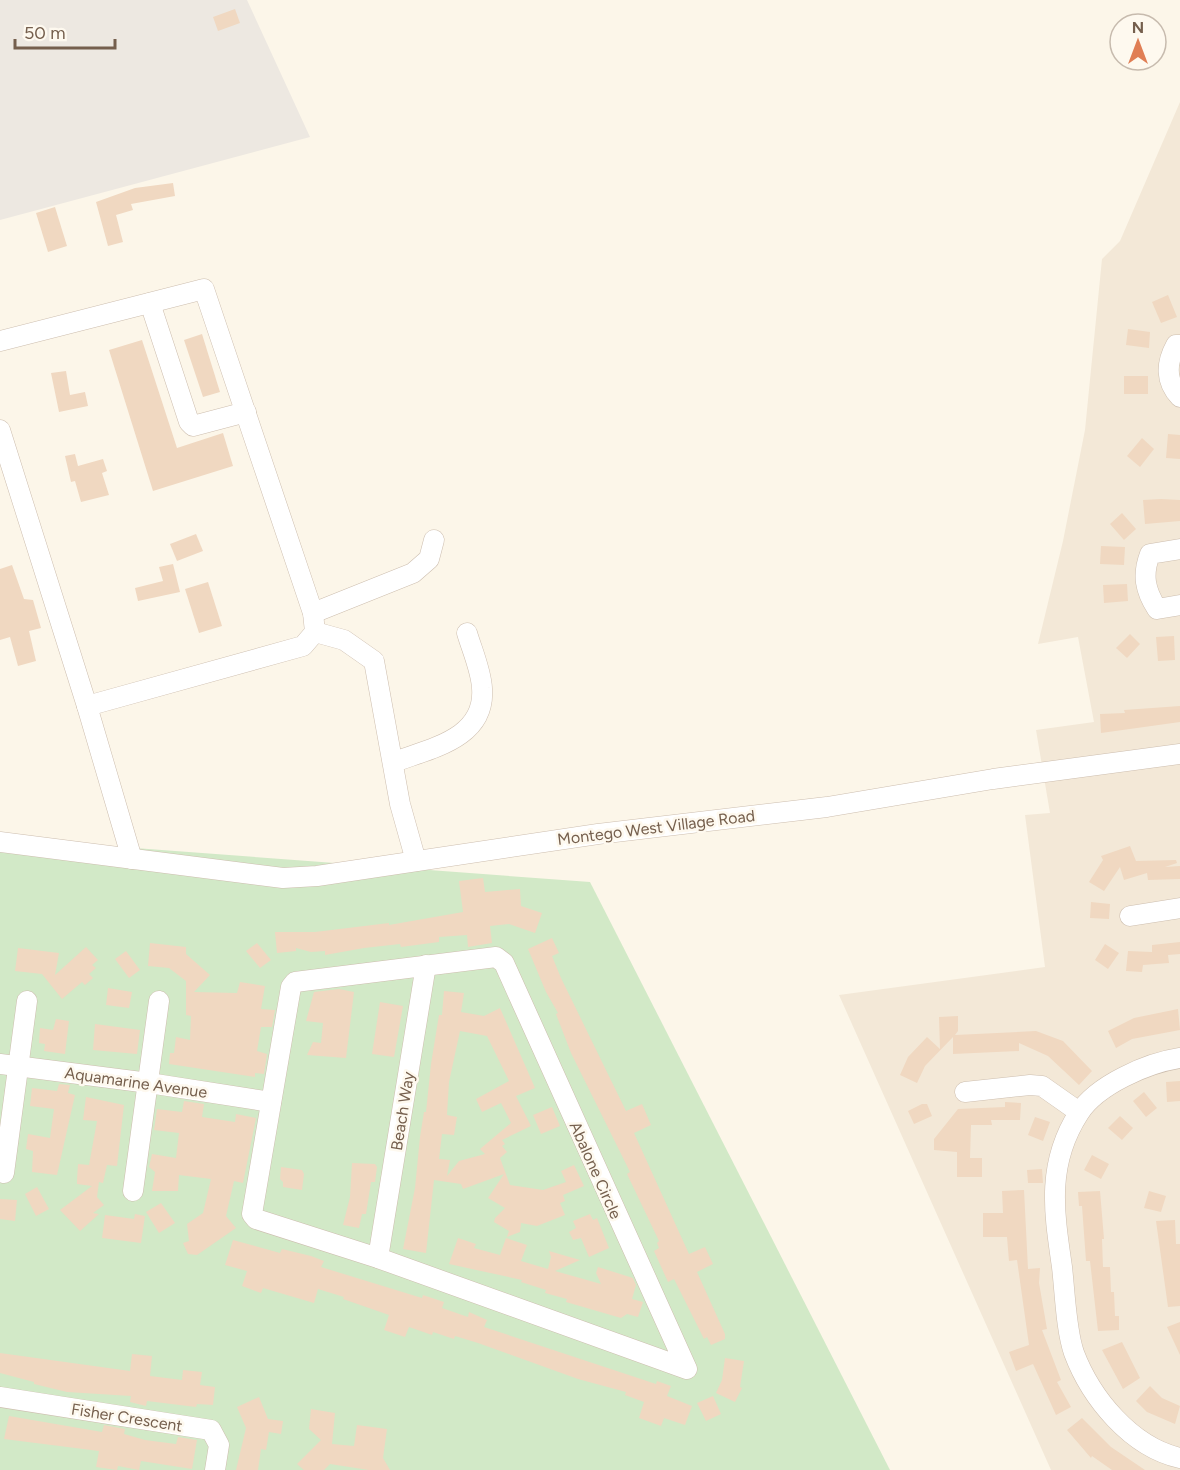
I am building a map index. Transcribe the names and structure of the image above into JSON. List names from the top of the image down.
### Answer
{
  "streets": {
    "street": [
      "Montego West Village Road",
      "Aquamarine Avenue",
      "Beach Way",
      "Abalone Circle",
      "Fisher Crescent"
    ]
  },
  "crossings": [
    ["Aquamarine Avenue", "Abalone Circle"],
    ["Beach Way", "Abalone Circle"]
  ],
  "scale_bar": "50 m",
  "north": "top"
}
